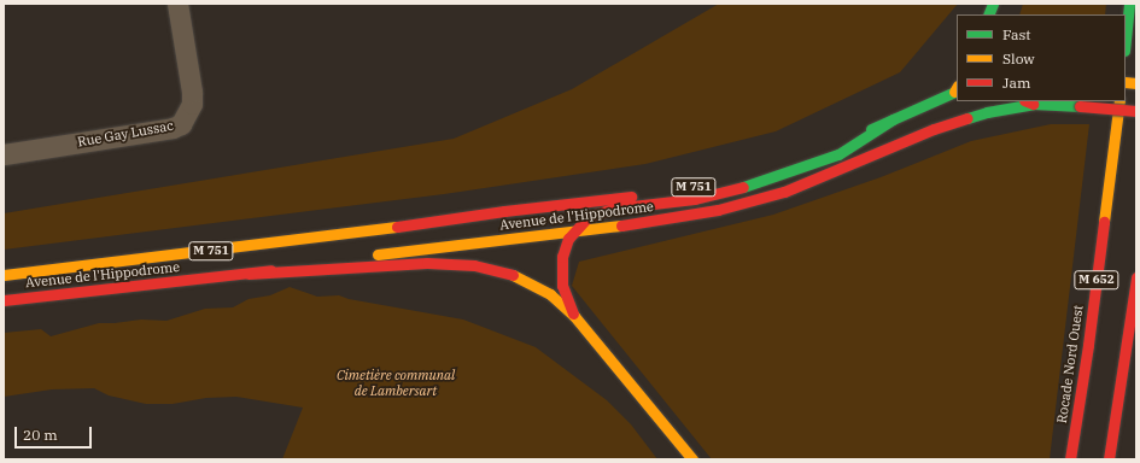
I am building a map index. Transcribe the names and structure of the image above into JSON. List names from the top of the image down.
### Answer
{
  "streets": {
    "main road": [
      "M 751",
      "Avenue de l'Hippodrome",
      "M 652",
      "Rocade Nord Ouest"
    ],
    "street": ["Rue Gay Lussac"]
  },
  "parks": ["Cimetière communal de Lambersart"],
  "legend": ["Fast", "Slow", "Jam"],
  "scale_bar": "20 m"
}
